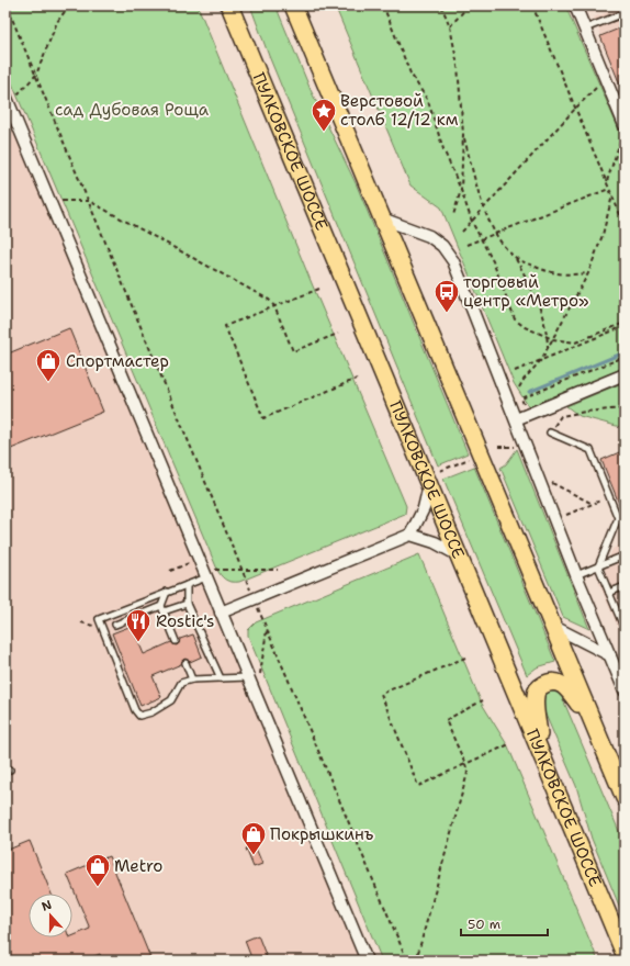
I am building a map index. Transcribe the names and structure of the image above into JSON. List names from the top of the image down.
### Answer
{
  "streets": {
    "main road": ["ПУЛКОВСКОЕ ШОССЕ"]
  },
  "parks": ["сад Дубовая Роща"],
  "places": {
    "place": ["Верстовой столб 12/12 км"],
    "bus stop": ["торговый центр «Метро»"],
    "shop": ["Спортмастер", "Покрышкинъ", "Metro"],
    "restaurant": ["Rostic's"]
  },
  "scale_bar": "50 m",
  "north": "top"
}
